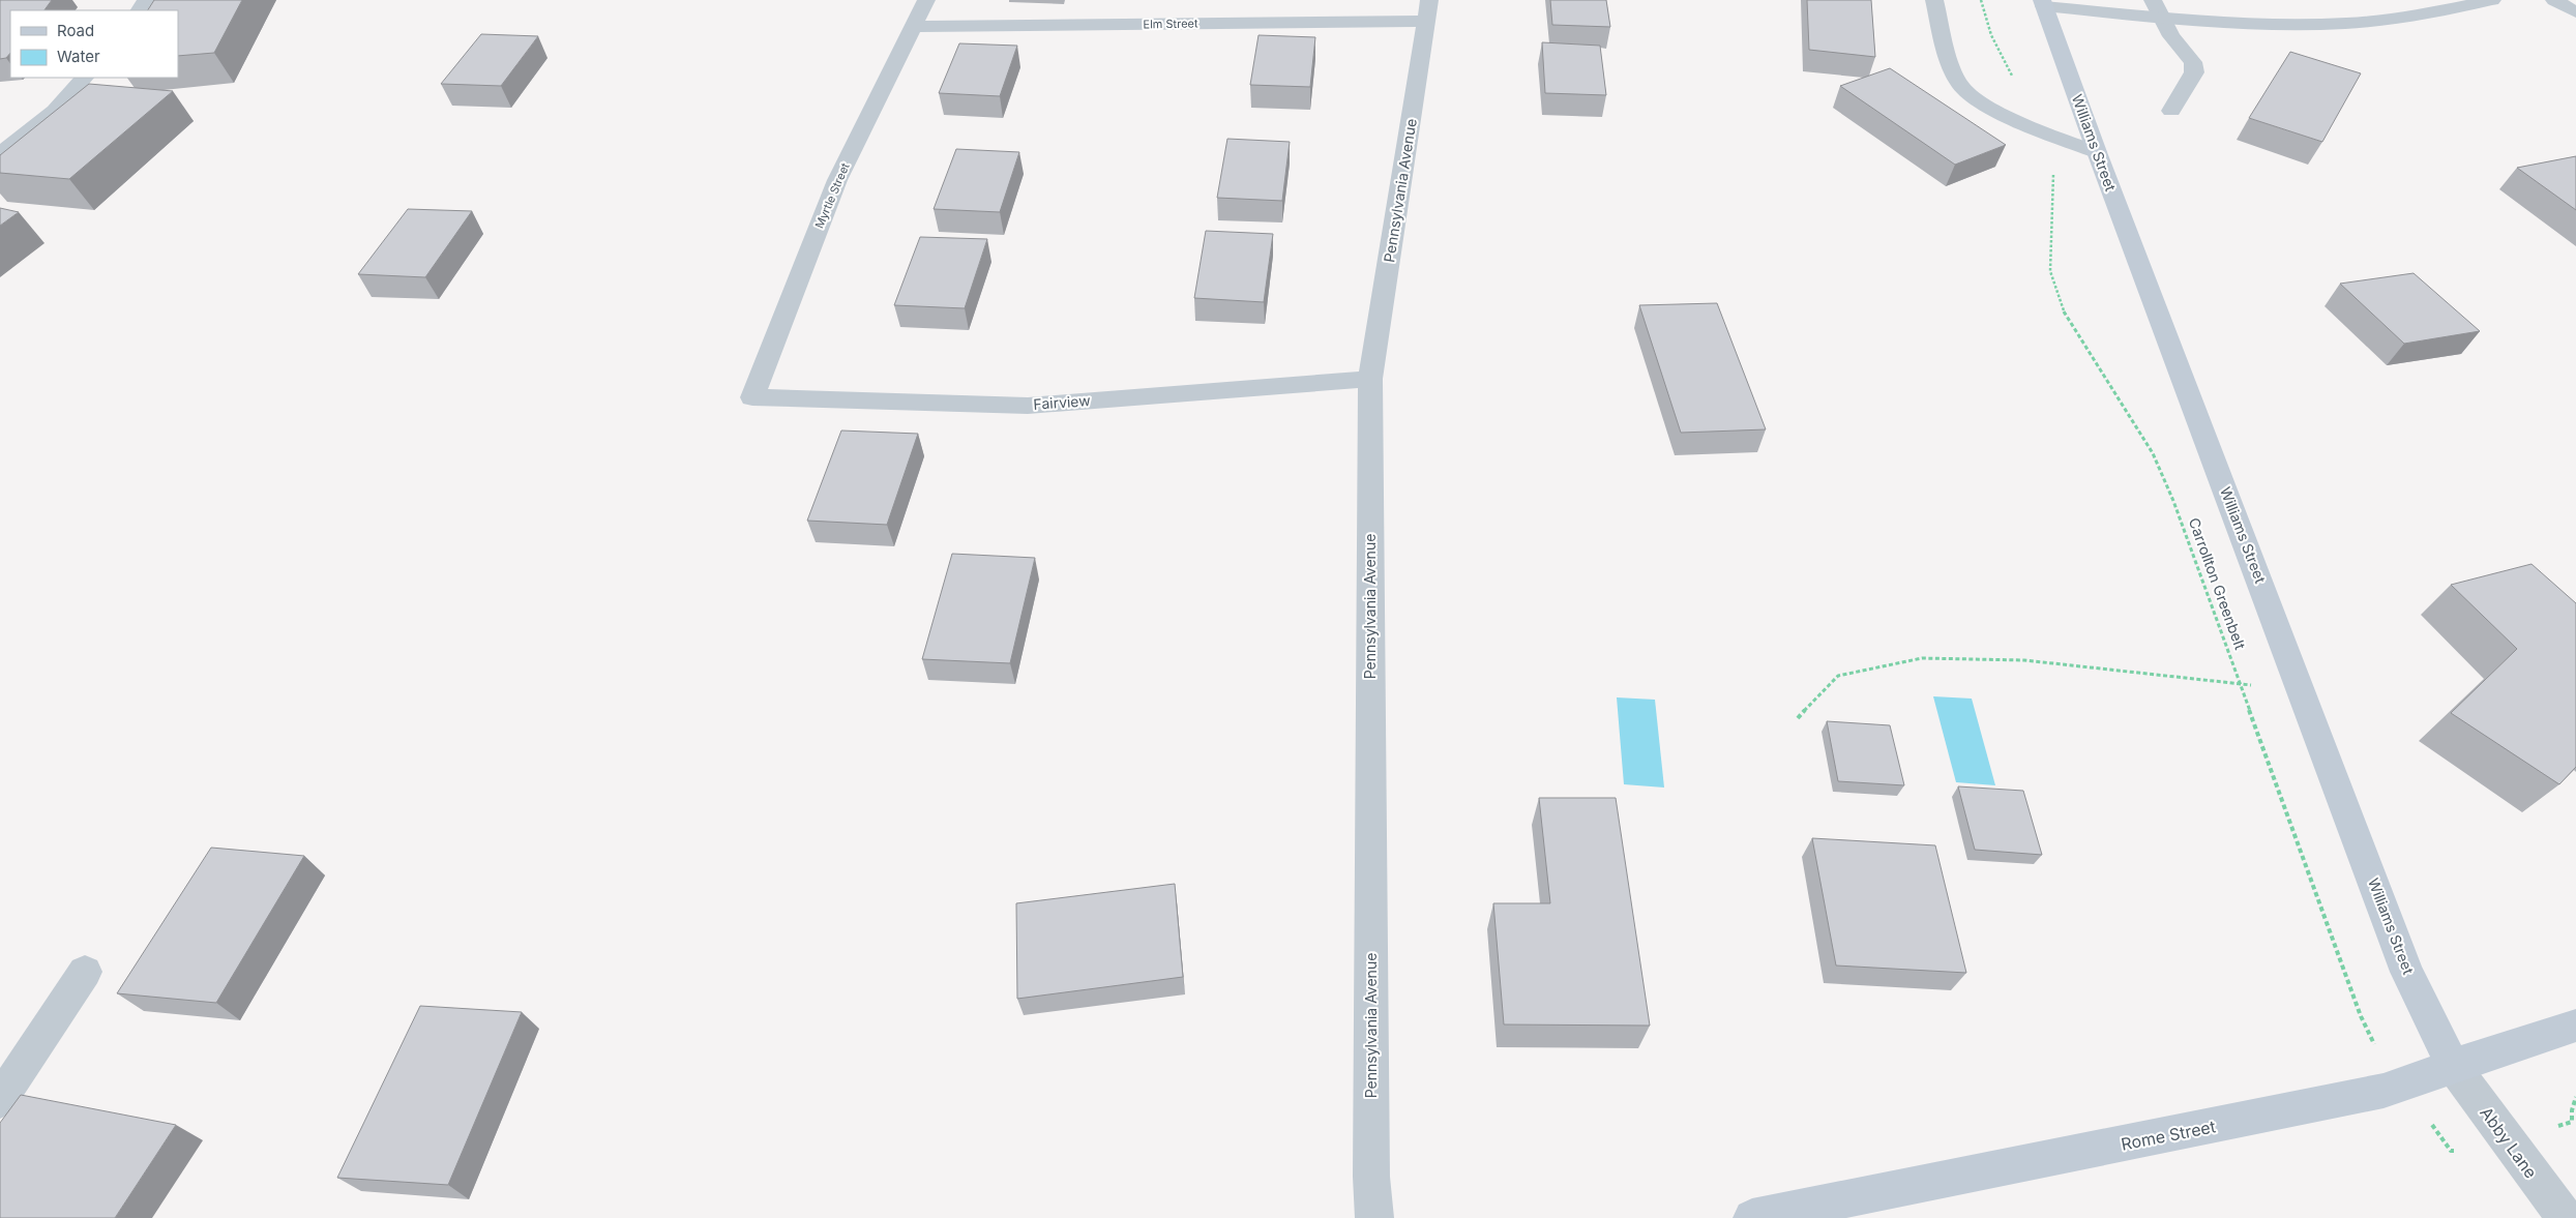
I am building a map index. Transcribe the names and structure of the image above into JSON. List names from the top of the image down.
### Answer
{
  "streets": {
    "street": [
      "Elm Street",
      "Williams Street",
      "Pennsylvania Avenue",
      "Myrtle Street",
      "Fairview",
      "Rome Street",
      "Abby Lane"
    ],
    "path": ["Carrollton Greenbelt"]
  },
  "crossings": [
    ["Elm Street", "Pennsylvania Avenue"],
    ["Elm Street", "Myrtle Street"],
    ["Williams Street", "Rome Street"],
    ["Williams Street", "Abby Lane"],
    ["Pennsylvania Avenue", "Fairview"],
    ["Myrtle Street", "Fairview"],
    ["Rome Street", "Abby Lane"]
  ],
  "legend": ["Road", "Water"]
}
